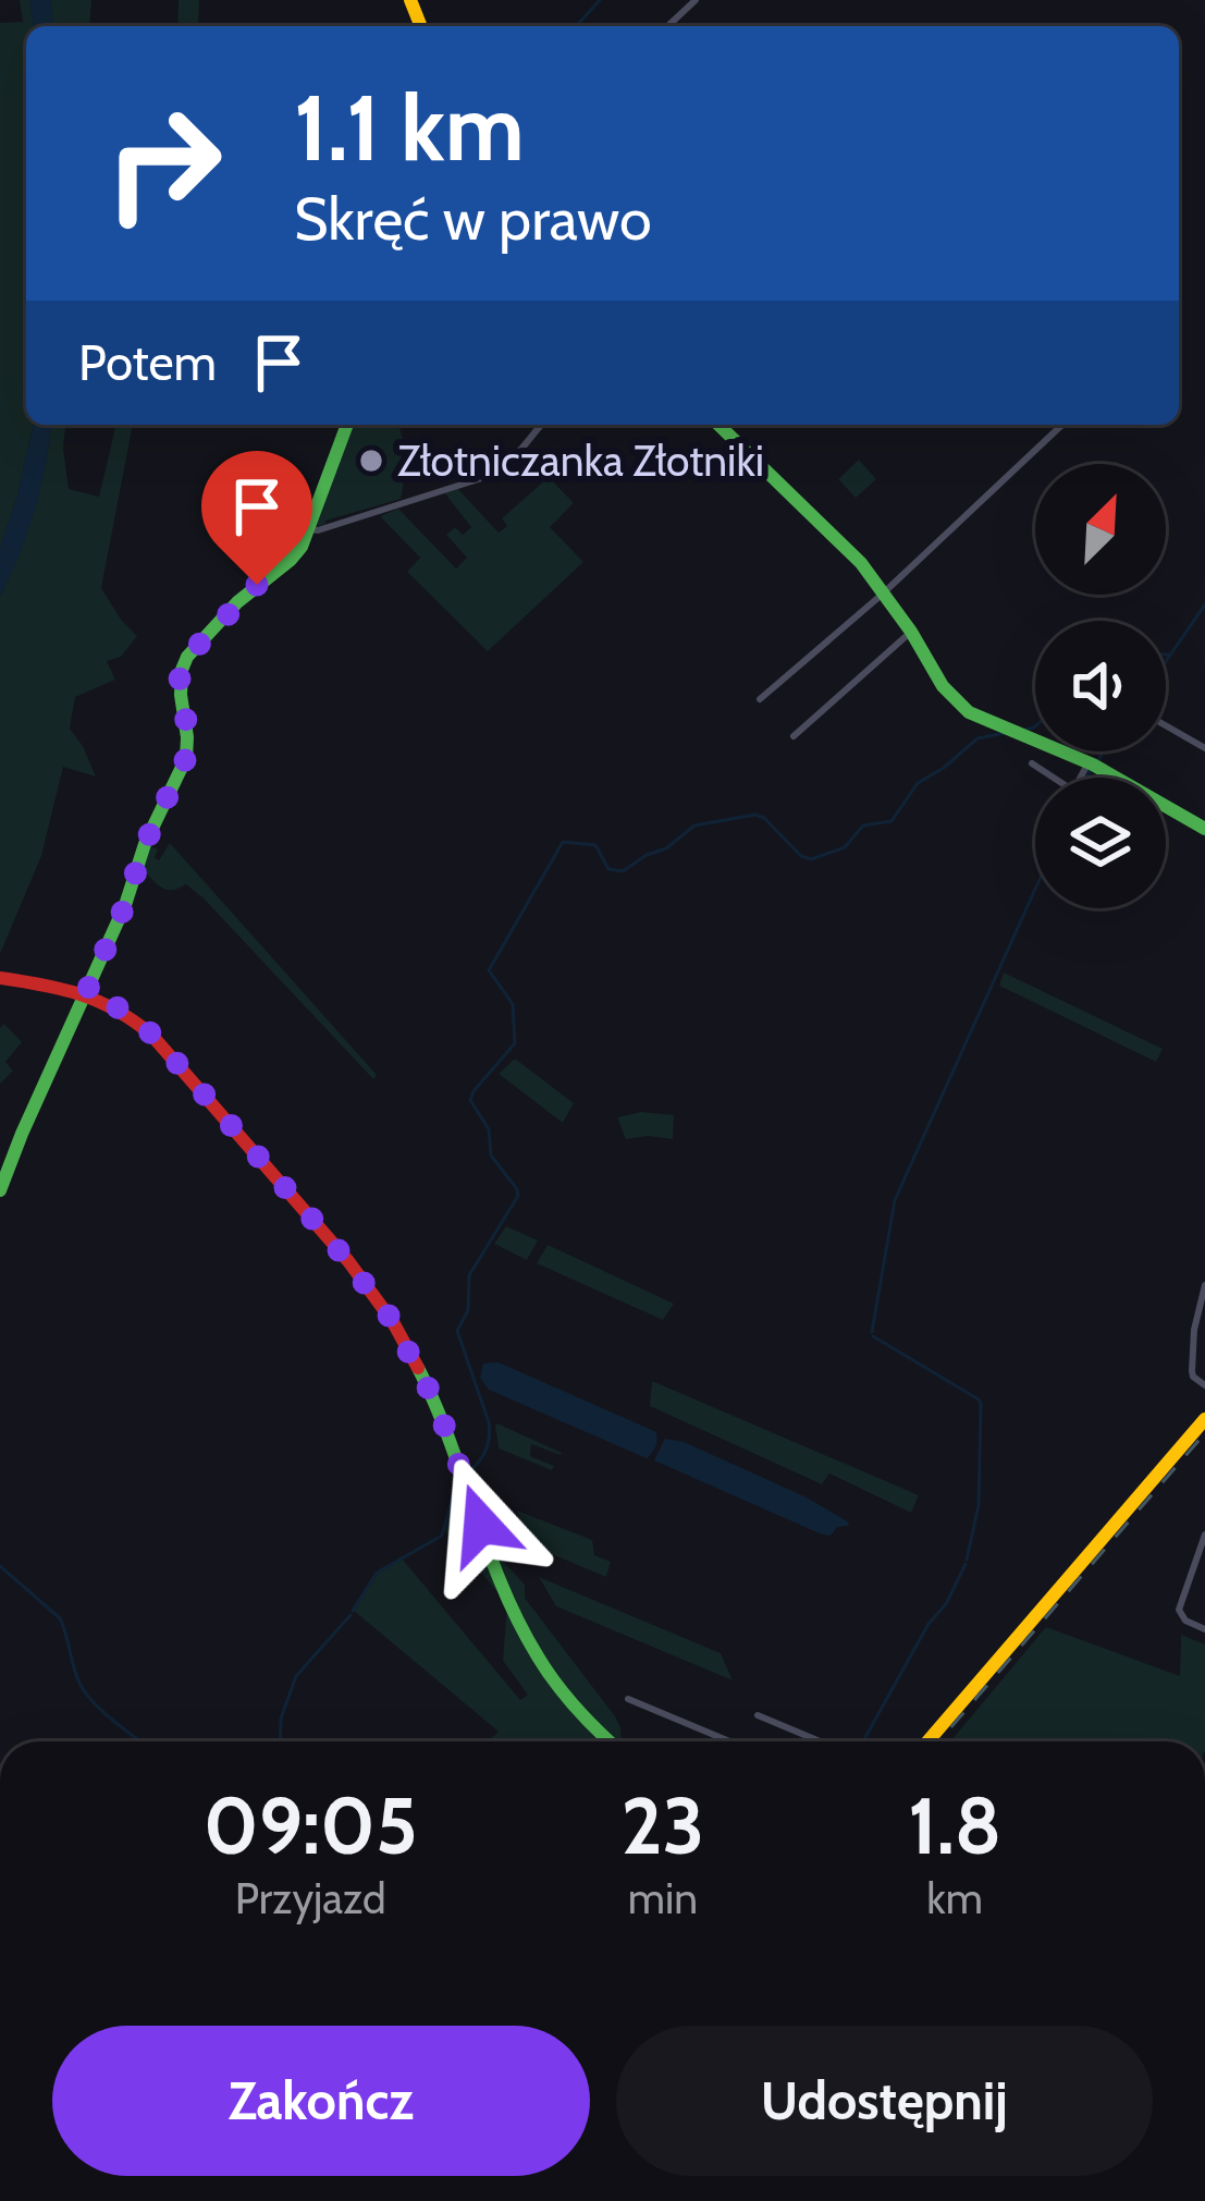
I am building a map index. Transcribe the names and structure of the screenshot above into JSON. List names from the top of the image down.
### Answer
{
  "places": ["Złotniczanka Złotniki"],
  "north": "top right",
  "page": {
    "turn": ["1.1 km", "Skręć w prawo"],
    "then": "Potem",
    "eta": [
      "09:05",
      "Przyjazd",
      "23",
      "min",
      "1.8",
      "km"
    ],
    "buttons": ["Zakończ", "Udostępnij"]
  }
}
